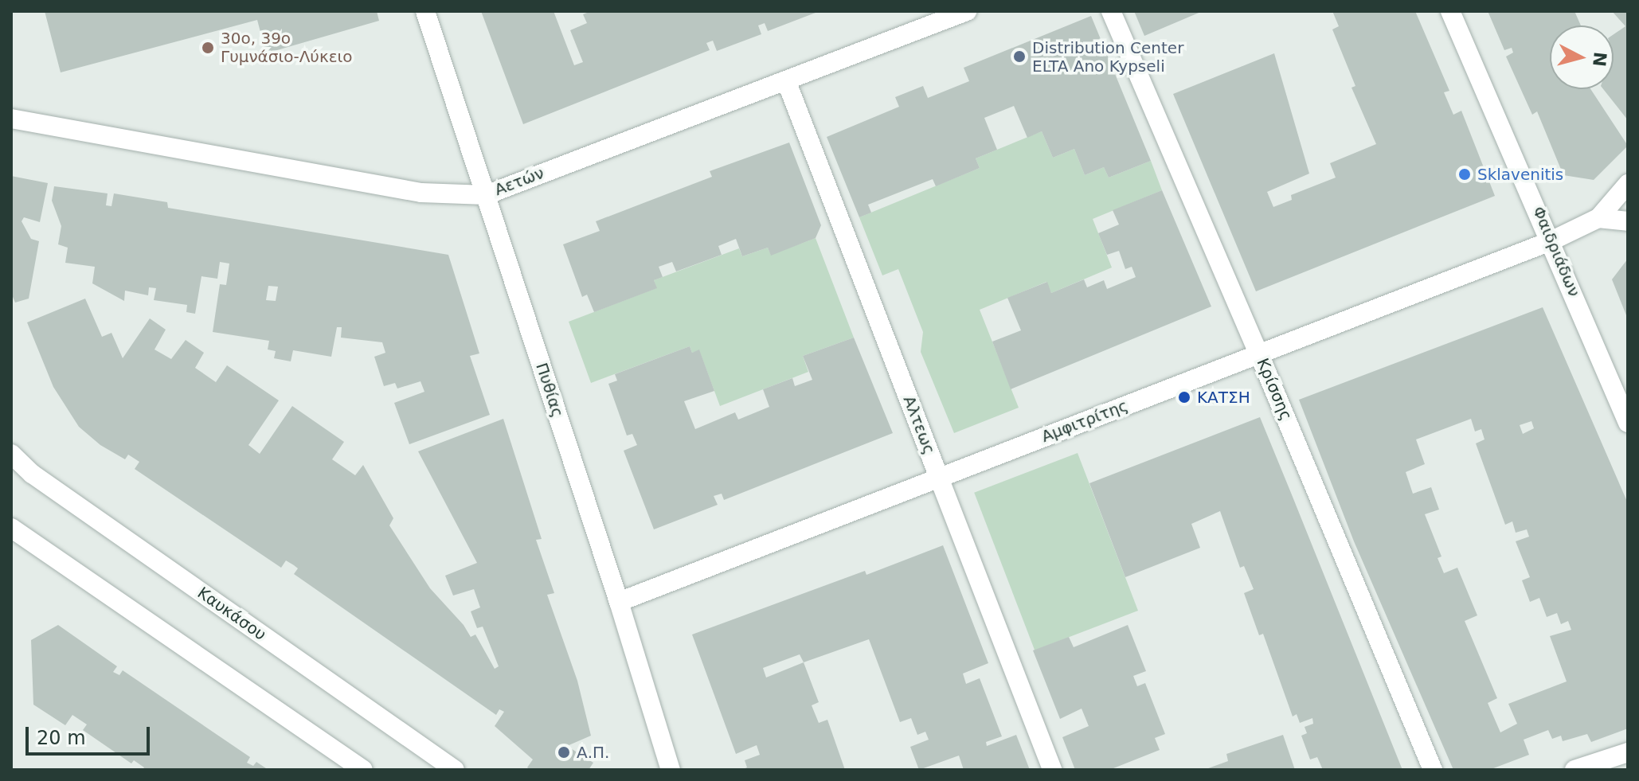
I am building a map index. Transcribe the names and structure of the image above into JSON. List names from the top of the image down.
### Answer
{
  "streets": {
    "street": [
      "Αετών",
      "Φαιδριάδων",
      "Κρίσσης",
      "Πυθίας",
      "Αμφιτρίτης",
      "Αλτεως",
      "Καυκάσου"
    ]
  },
  "crossings": [
    ["Αετών", "Πυθίας"],
    ["Αετών", "Αλτεως"],
    ["Φαιδριάδων", "Αμφιτρίτης"],
    ["Κρίσσης", "Αμφιτρίτης"],
    ["Πυθίας", "Αμφιτρίτης"],
    ["Αμφιτρίτης", "Αλτεως"]
  ],
  "places": [
    "30ο, 39ο Γυμνάσιο-Λύκειο",
    "Distribution Center ELTA Ano Kypseli",
    "Sklavenitis",
    "ΚΑΤΣΗ",
    "Α.Π."
  ],
  "scale_bar": "20 m",
  "north": "right"
}
